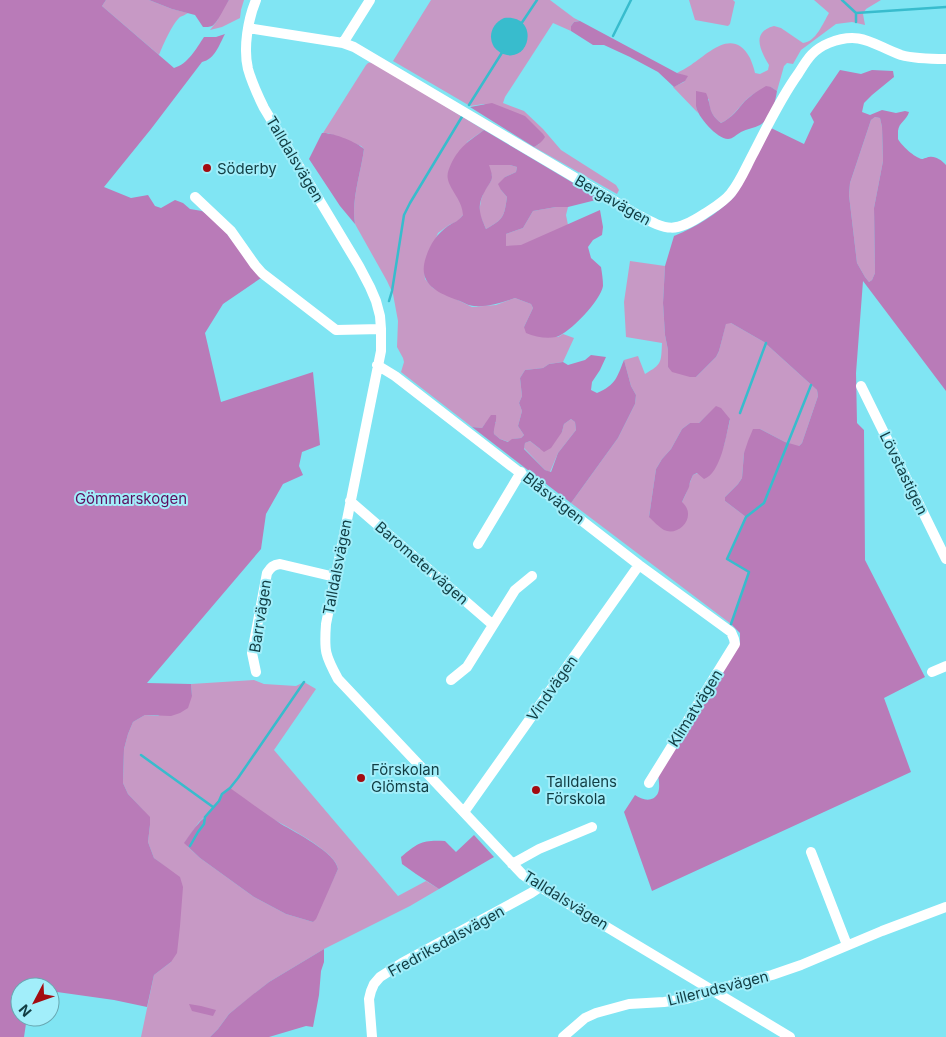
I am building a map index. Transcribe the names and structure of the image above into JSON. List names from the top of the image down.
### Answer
{
  "streets": {
    "street": [
      "Talldalsvägen",
      "Bergavägen",
      "Lövstastigen",
      "Blåsvägen",
      "Barometervägen",
      "Barrvägen",
      "Vindvägen",
      "Klimatvägen",
      "Fredriksdalsvägen",
      "Lillerudsvägen"
    ]
  },
  "crossings": [
    ["Talldalsvägen", "Bergavägen"],
    ["Talldalsvägen", "Blåsvägen"],
    ["Talldalsvägen", "Barometervägen"],
    ["Talldalsvägen", "Barrvägen"],
    ["Talldalsvägen", "Vindvägen"],
    ["Talldalsvägen", "Fredriksdalsvägen"],
    ["Talldalsvägen", "Lillerudsvägen"],
    ["Blåsvägen", "Vindvägen"],
    ["Blåsvägen", "Klimatvägen"]
  ],
  "parks": ["Gömmarskogen"],
  "places": ["Söderby", "Förskolan Glömsta", "Talldalens Förskola"],
  "north": "bottom left"
}
